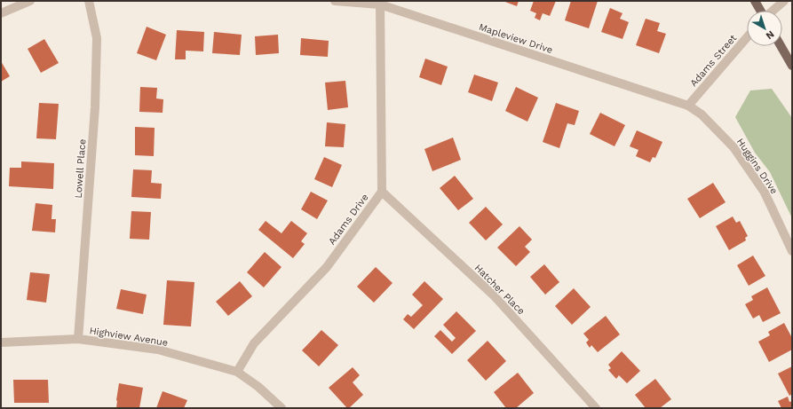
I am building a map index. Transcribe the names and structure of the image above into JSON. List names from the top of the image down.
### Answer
{
  "streets": {
    "street": [
      "Mapleview Drive",
      "Adams Street",
      "Huggins Drive",
      "Lowell Place",
      "Adams Drive",
      "Hatcher Place",
      "Highview Avenue"
    ]
  },
  "crossings": [
    ["Mapleview Drive", "Adams Street"],
    ["Mapleview Drive", "Huggins Drive"],
    ["Mapleview Drive", "Adams Drive"],
    ["Adams Street", "Huggins Drive"],
    ["Lowell Place", "Highview Avenue"],
    ["Adams Drive", "Hatcher Place"],
    ["Adams Drive", "Highview Avenue"]
  ],
  "north": "bottom right"
}
